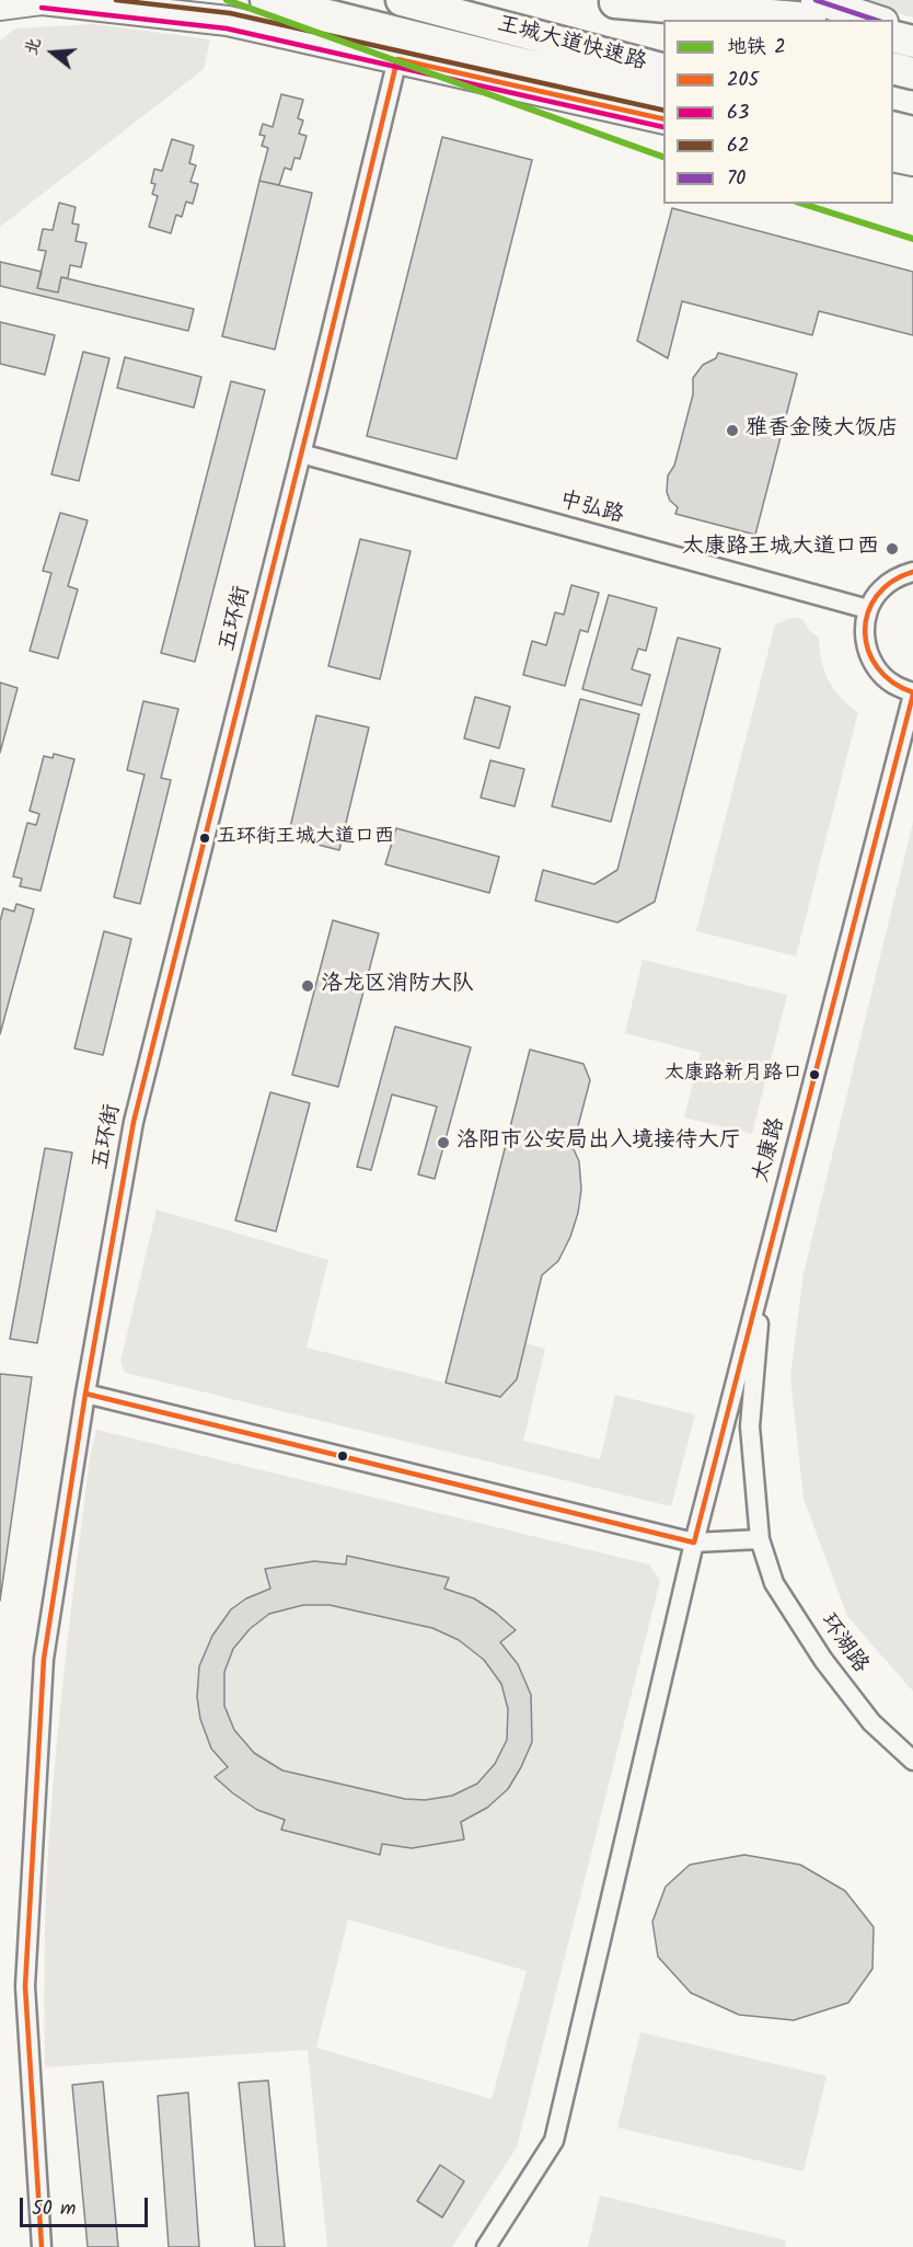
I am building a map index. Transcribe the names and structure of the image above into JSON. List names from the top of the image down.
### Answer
{
  "streets": {
    "highway": ["王城大道快速路"],
    "street": [
      "中弘路",
      "五环街",
      "太康路",
      "环湖路"
    ]
  },
  "crossings": [
    ["中弘路", "五环街"],
    ["太康路", "环湖路"]
  ],
  "places": [
    "雅香金陵大饭店",
    "太康路王城大道口西",
    "五环街王城大道口西",
    "洛龙区消防大队",
    "太康路新月路口",
    "洛阳市公安局出入境接待大厅"
  ],
  "lines": [
    "metro line 2",
    "transit line 62",
    "transit line 70",
    "transit line 63",
    "transit line 205"
  ],
  "legend": [
    "地铁 2",
    "205",
    "63",
    "62",
    "70"
  ],
  "scale_bar": "50 m",
  "north": "left"
}
